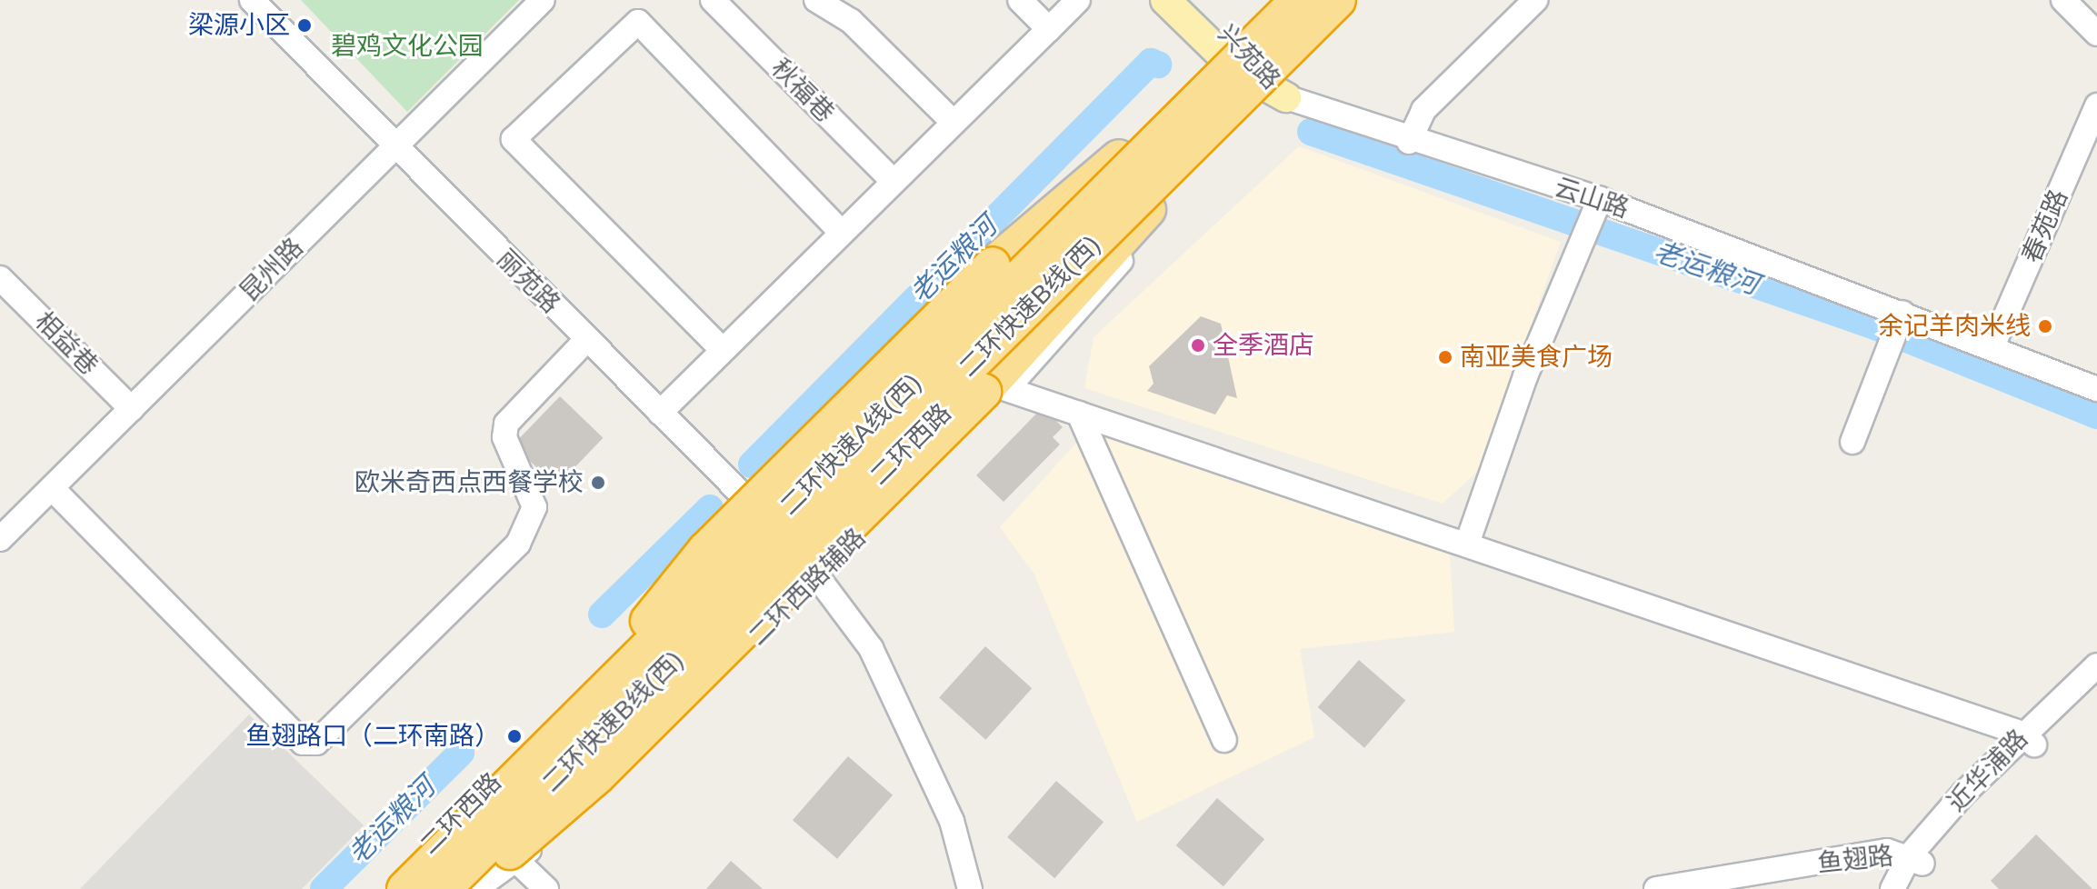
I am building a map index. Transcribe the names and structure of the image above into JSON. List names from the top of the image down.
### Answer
{
  "streets": {
    "highway": ["二环快速B线(西)", "二环快速A线(西)"],
    "main road": ["兴苑路", "二环西路"],
    "street": [
      "秋福巷",
      "云山路",
      "春苑路",
      "昆州路",
      "丽苑路",
      "相益巷",
      "二环西路辅路",
      "近华浦路",
      "鱼翅路"
    ]
  },
  "crossings": [
    ["兴苑路", "云山路"],
    ["兴苑路", "二环西路"],
    ["云山路", "春苑路"],
    ["云山路", "二环西路"],
    ["昆州路", "丽苑路"],
    ["昆州路", "相益巷"],
    ["丽苑路", "二环西路"],
    ["丽苑路", "二环西路辅路"],
    ["二环快速A线(西)", "二环西路"],
    ["二环西路", "二环西路辅路"],
    ["近华浦路", "鱼翅路"]
  ],
  "water": ["老运粮河"],
  "parks": ["碧鸡文化公园"],
  "places": [
    "梁源小区",
    "余记羊肉米线",
    "全季酒店",
    "南亚美食广场",
    "欧米奇西点西餐学校",
    "鱼翅路口（二环南路）"
  ]
}
